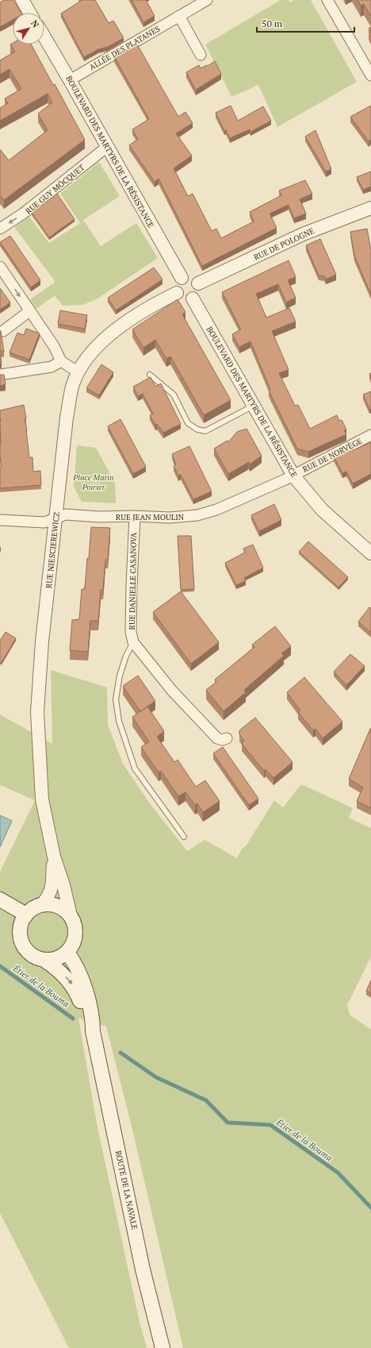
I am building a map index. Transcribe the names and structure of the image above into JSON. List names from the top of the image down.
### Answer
{
  "streets": {
    "main road": ["ROUTE DE LA NAVALE"],
    "street": [
      "ALLÉE DES PLATANES",
      "BOULEVARD DES MARTYRS DE LA RÉSISTANCE",
      "RUE GUY MÔCQUET",
      "RUE DE POLOGNE",
      "RUE DE NORVÈGE",
      "RUE JEAN MOULIN",
      "RUE NIESCIEREWICZ",
      "RUE DANIELLE CASANOVA"
    ]
  },
  "crossings": [
    ["ALLÉE DES PLATANES", "BOULEVARD DES MARTYRS DE LA RÉSISTANCE"],
    ["BOULEVARD DES MARTYRS DE LA RÉSISTANCE", "RUE GUY MÔCQUET"],
    ["BOULEVARD DES MARTYRS DE LA RÉSISTANCE", "RUE DE POLOGNE"],
    ["BOULEVARD DES MARTYRS DE LA RÉSISTANCE", "RUE DE NORVÈGE"],
    ["BOULEVARD DES MARTYRS DE LA RÉSISTANCE", "RUE JEAN MOULIN"],
    ["BOULEVARD DES MARTYRS DE LA RÉSISTANCE", "RUE NIESCIEREWICZ"],
    ["RUE DE POLOGNE", "RUE NIESCIEREWICZ"],
    ["RUE DE NORVÈGE", "RUE JEAN MOULIN"],
    ["RUE JEAN MOULIN", "RUE NIESCIEREWICZ"],
    ["RUE JEAN MOULIN", "RUE DANIELLE CASANOVA"],
    ["RUE NIESCIEREWICZ", "ROUTE DE LA NAVALE"]
  ],
  "one_way": ["RUE GUY MÔCQUET"],
  "water": ["Étier de la Bouma"],
  "parks": ["Place Marin Poirier"],
  "scale_bar": "50 m",
  "north": "top right"
}
